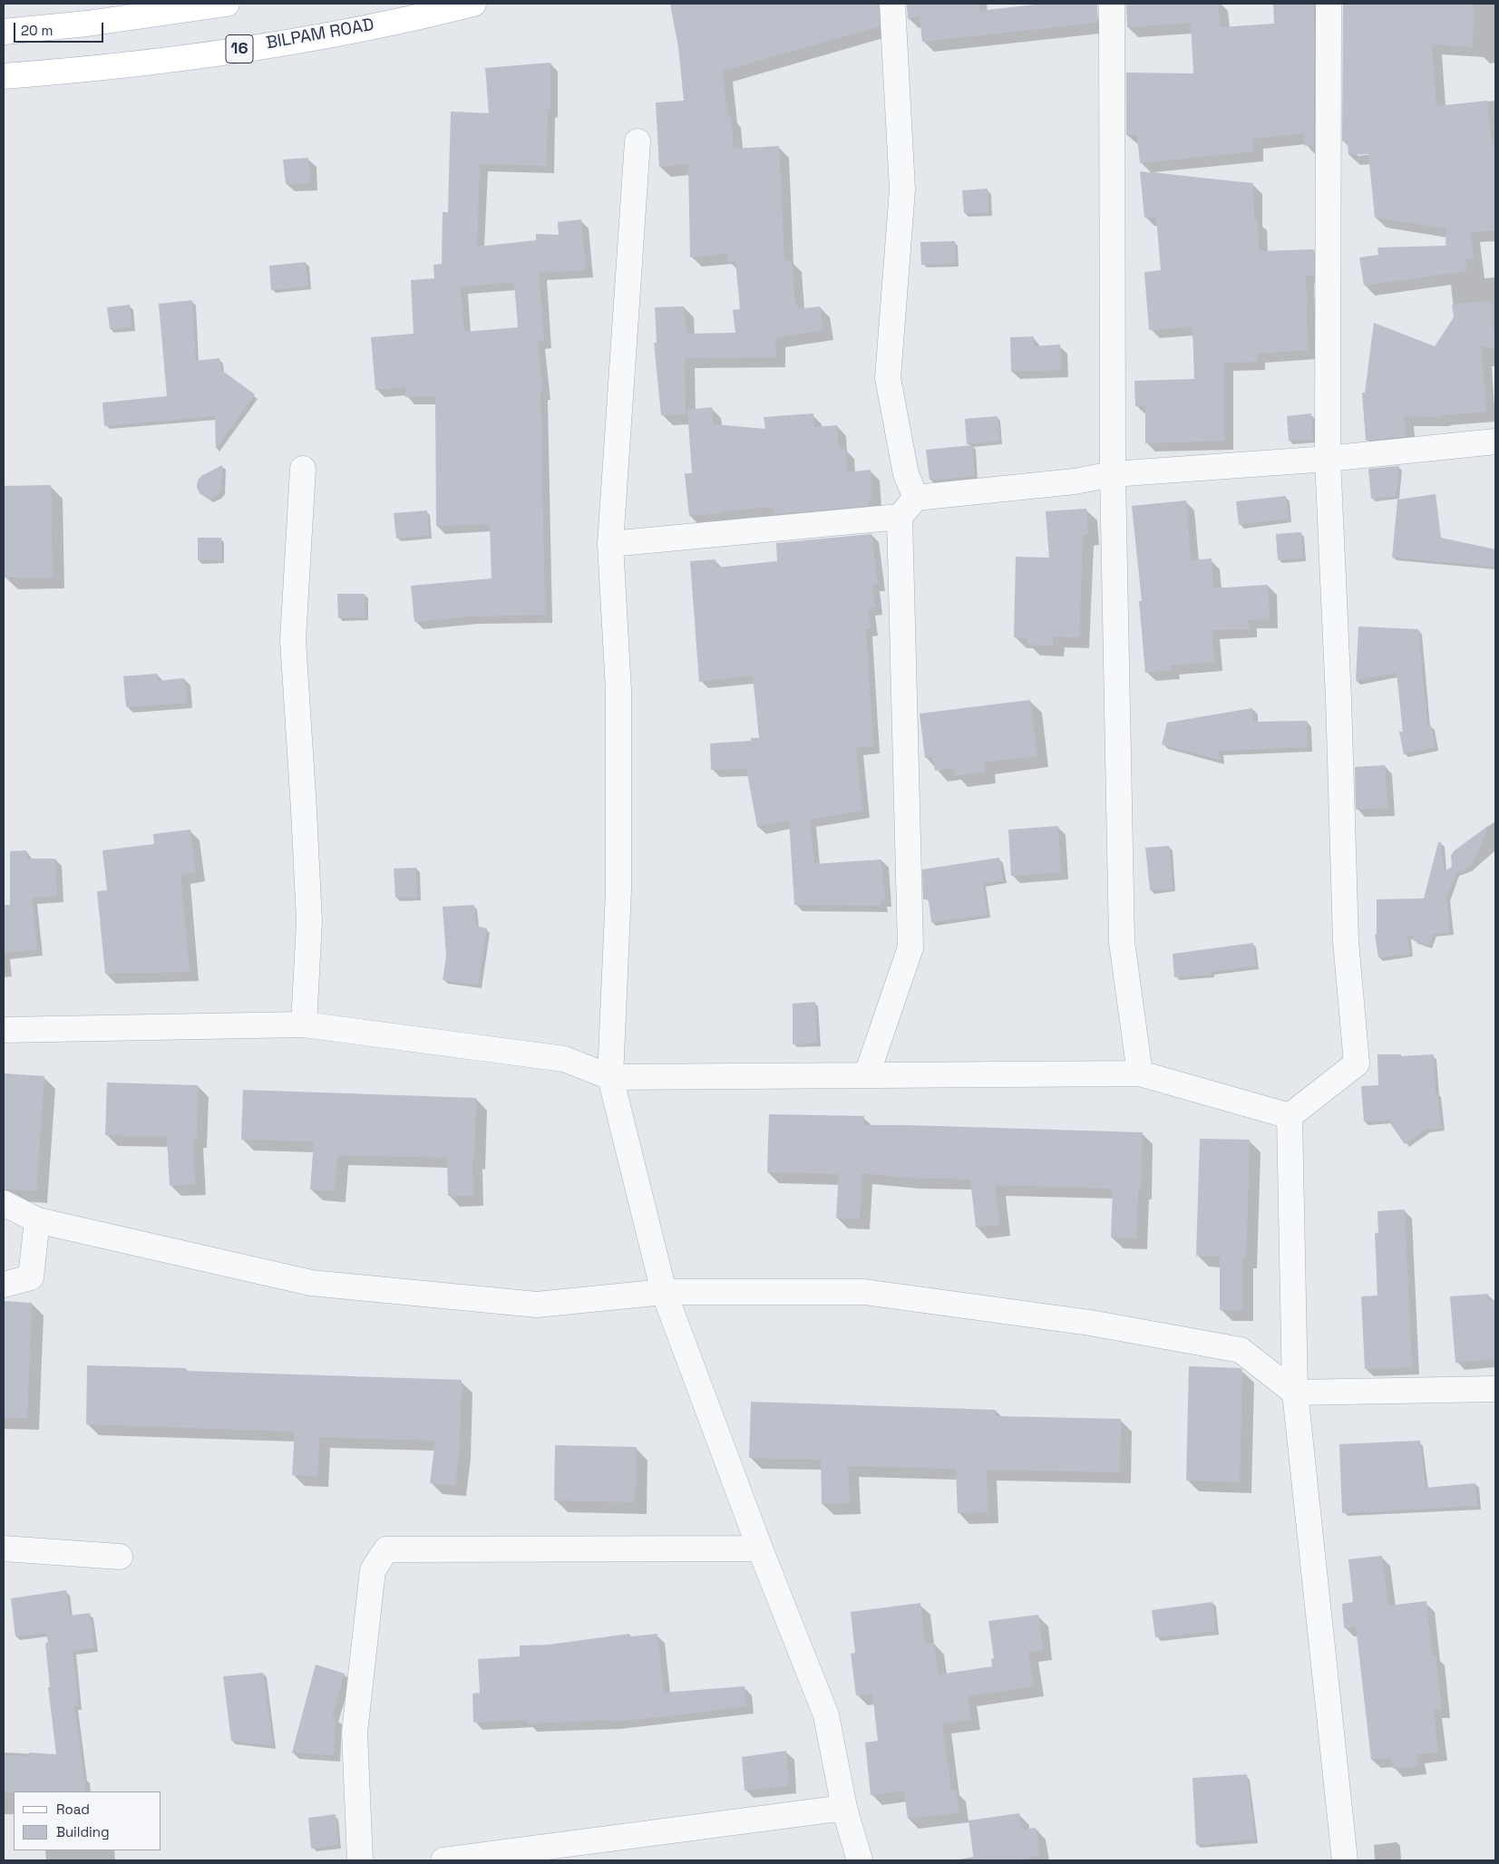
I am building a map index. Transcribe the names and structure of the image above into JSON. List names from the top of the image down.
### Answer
{
  "streets": {
    "main road": ["BILPAM ROAD", "16"]
  },
  "legend": ["Road", "Building"],
  "scale_bar": "20 m"
}
